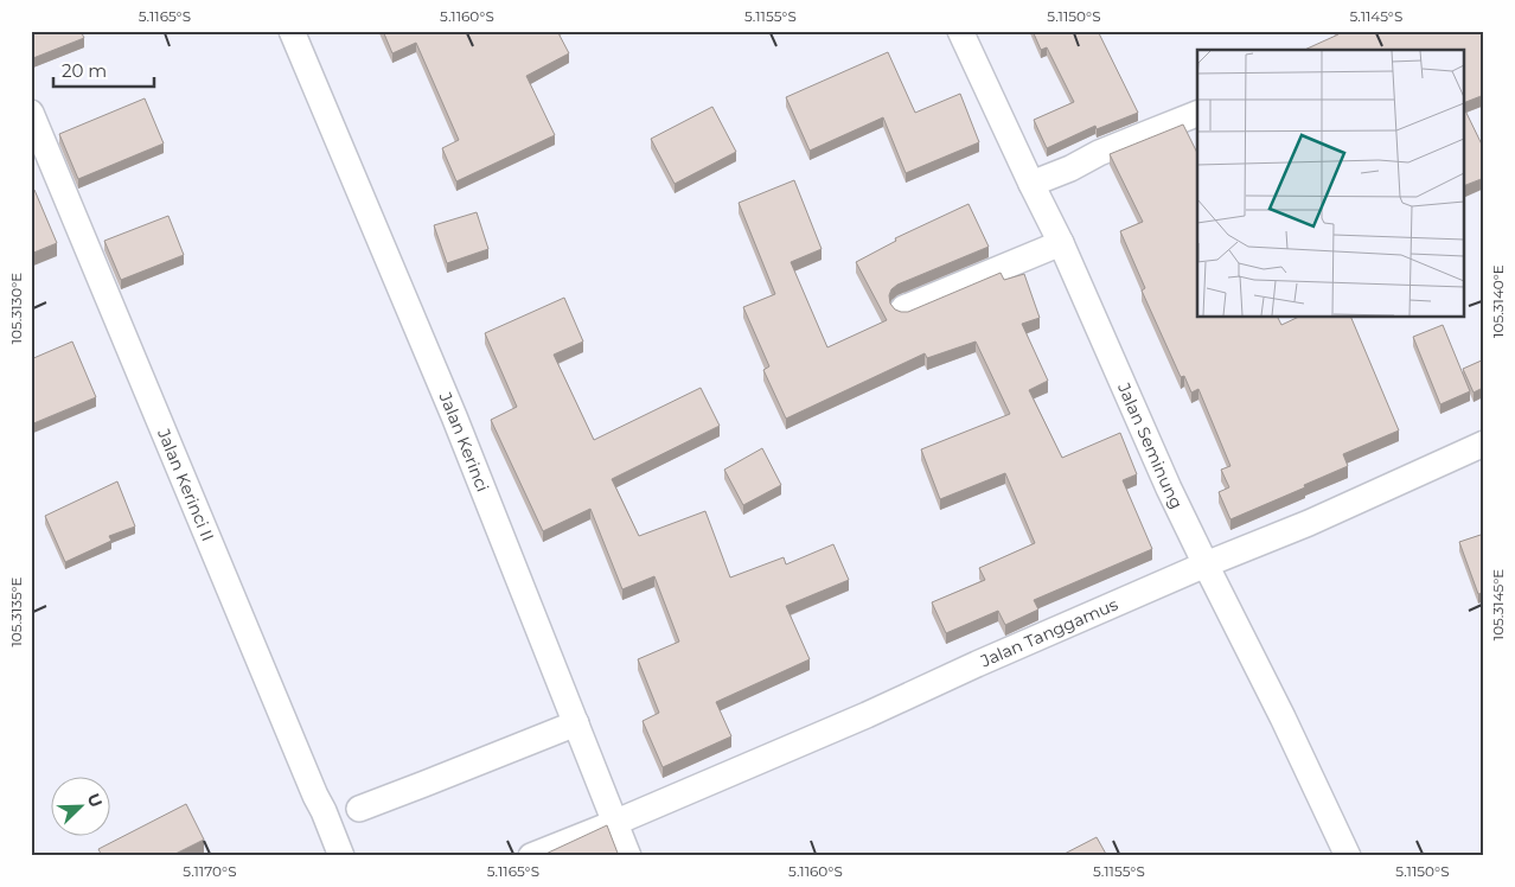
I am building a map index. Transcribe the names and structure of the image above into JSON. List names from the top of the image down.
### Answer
{
  "streets": {
    "street": [
      "Jalan Kerinci",
      "Jalan Seminung",
      "Jalan Kerinci II",
      "Jalan Tanggamus"
    ]
  },
  "crossings": [
    ["Jalan Kerinci", "Jalan Tanggamus"],
    ["Jalan Seminung", "Jalan Tanggamus"]
  ],
  "scale_bar": "20 m",
  "north": "top right",
  "coordinates": [
    "5.1165°S",
    "5.1160°S",
    "5.1155°S",
    "5.1150°S",
    "5.1145°S",
    "105.3140°E",
    "105.3130°E",
    "105.3145°E",
    "105.3135°E",
    "5.1170°S"
  ]
}
